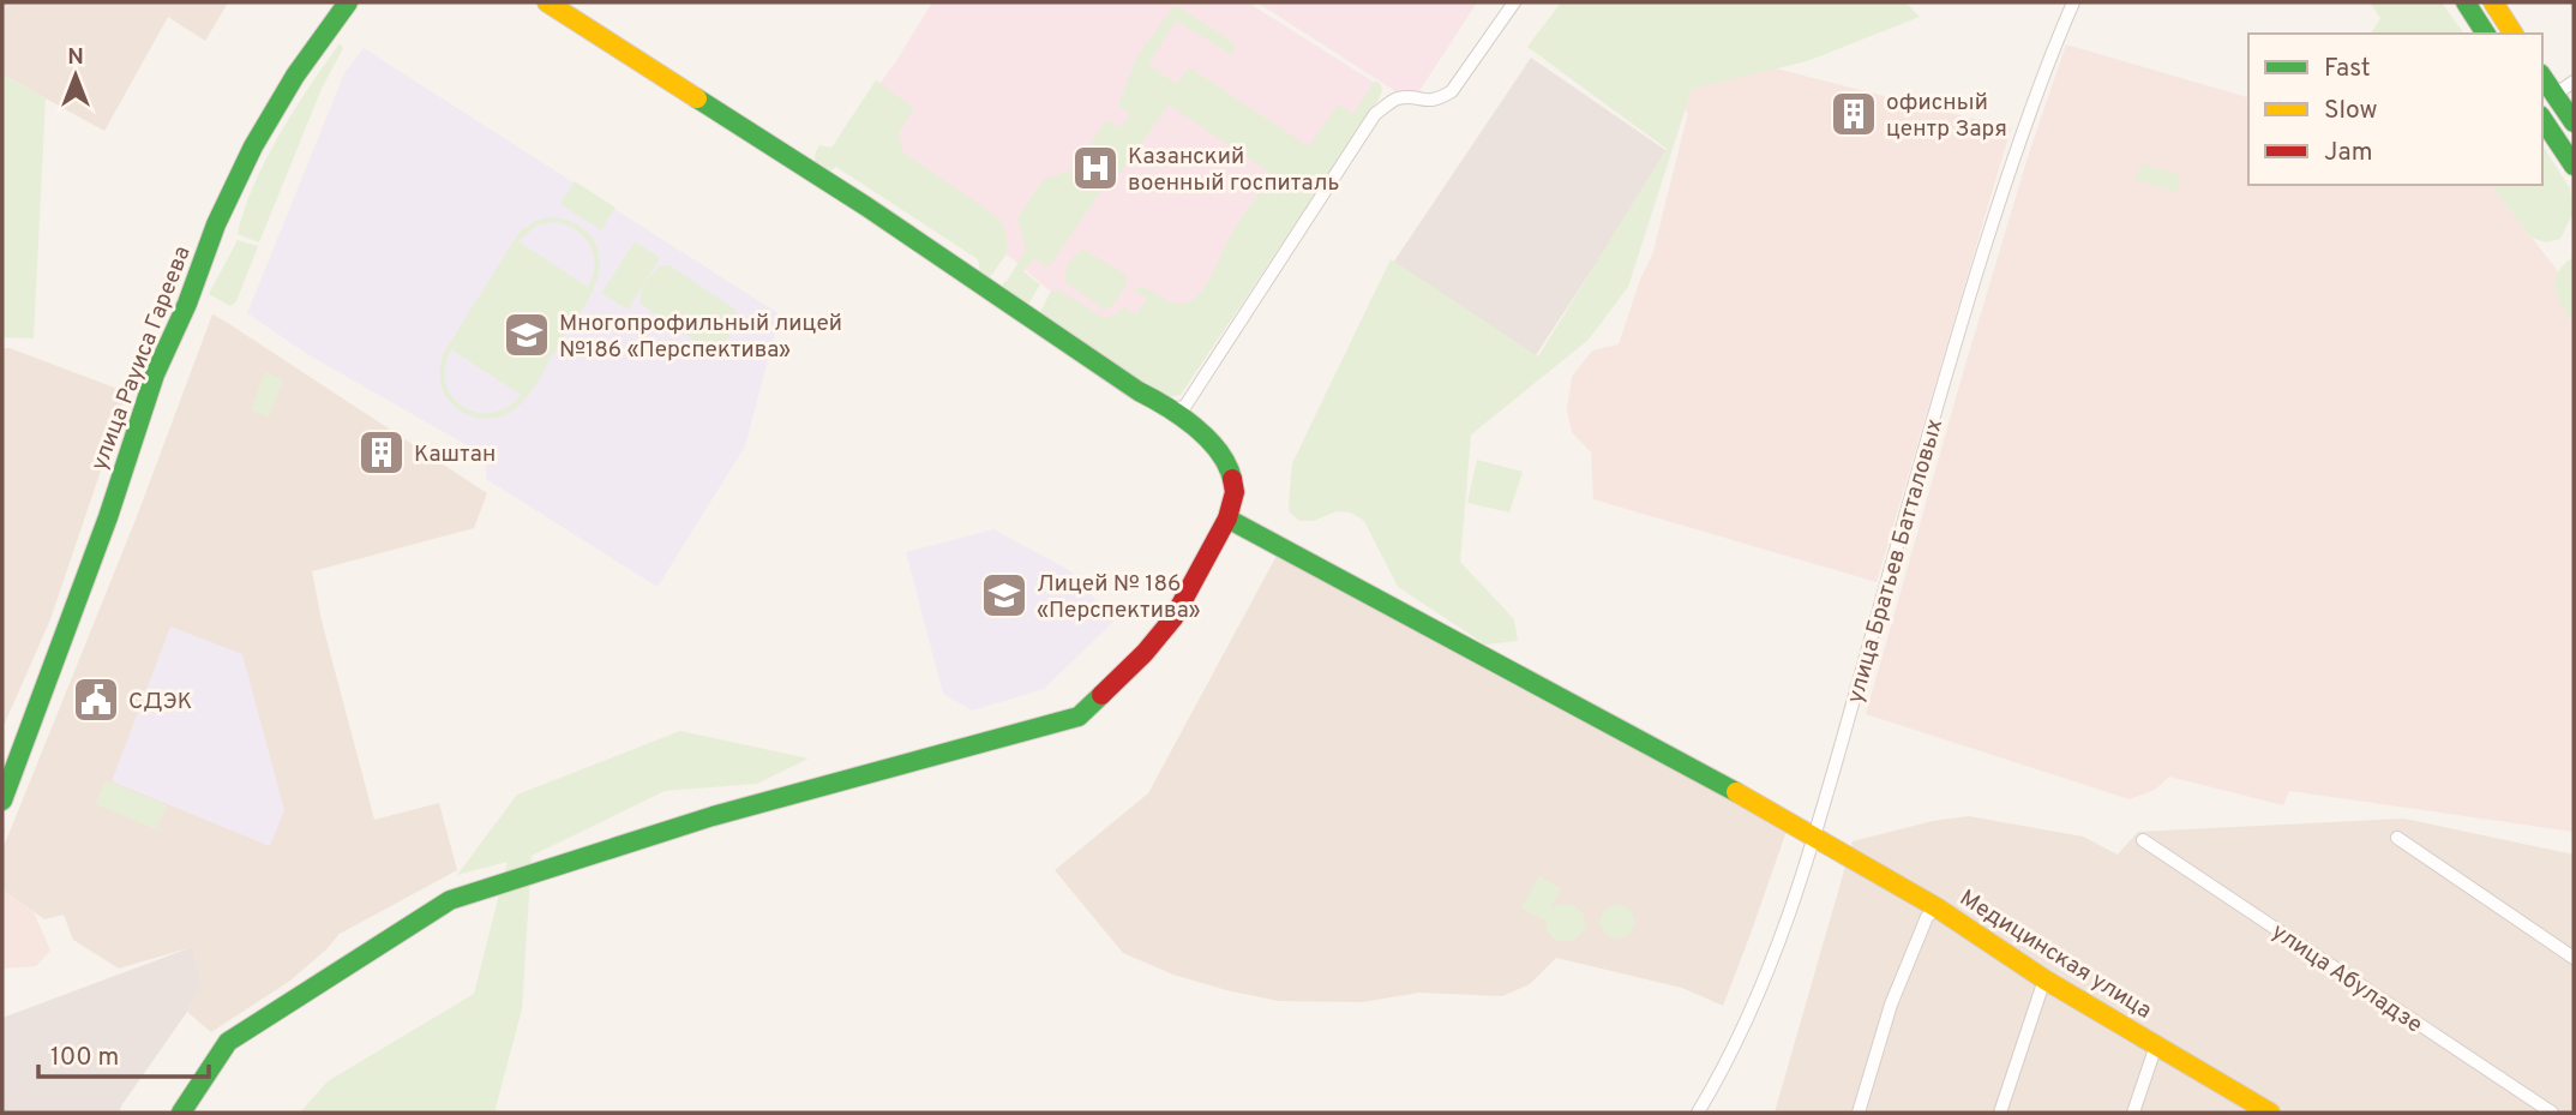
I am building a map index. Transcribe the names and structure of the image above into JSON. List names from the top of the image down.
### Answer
{
  "streets": {
    "street": [
      "улица Рауиса Гареева",
      "улица Братьев Батталовых",
      "Медицинская улица",
      "улица Абуладзе"
    ]
  },
  "crossings": [
    ["улица Братьев Батталовых", "Медицинская улица"]
  ],
  "places": {
    "building": ["офисный центр Заря", "Каштан"],
    "hospital": ["Казанский военный госпиталь"],
    "school or university": ["Многопрофильный лицей №186 «Перспектива»", "Лицей № 186 «Перспектива»"],
    "public building": ["СДЭК"]
  },
  "legend": ["Fast", "Slow", "Jam"],
  "scale_bar": "100 m",
  "north": "top"
}
